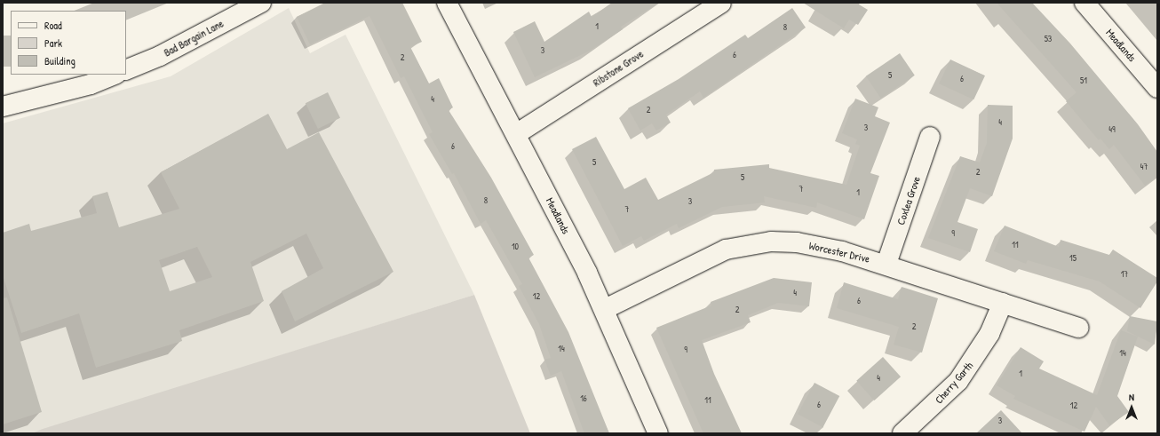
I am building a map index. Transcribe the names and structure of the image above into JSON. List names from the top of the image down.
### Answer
{
  "streets": {
    "street": [
      "Bad Bargain Lane",
      "Meadlands",
      "Ribstone Grove",
      "Coxlea Grove",
      "Worcester Drive",
      "Cherry Garth"
    ]
  },
  "crossings": [
    ["Meadlands", "Ribstone Grove"],
    ["Meadlands", "Worcester Drive"],
    ["Coxlea Grove", "Worcester Drive"],
    ["Worcester Drive", "Cherry Garth"]
  ],
  "house_numbers": [
    "1",
    "8",
    "53",
    "3",
    "6",
    "2",
    "5",
    "6",
    "51",
    "4",
    "2",
    "4",
    "3",
    "49",
    "6",
    "5",
    "47",
    "2",
    "5",
    "7",
    "1",
    "8",
    "3",
    "7",
    "9",
    "11",
    "10",
    "15",
    "17",
    "4",
    "12",
    "6",
    "2",
    "2",
    "14",
    "9",
    "14",
    "1",
    "4",
    "16",
    "11",
    "6",
    "12",
    "3"
  ],
  "legend": ["Road", "Park", "Building"],
  "north": "top"
}
